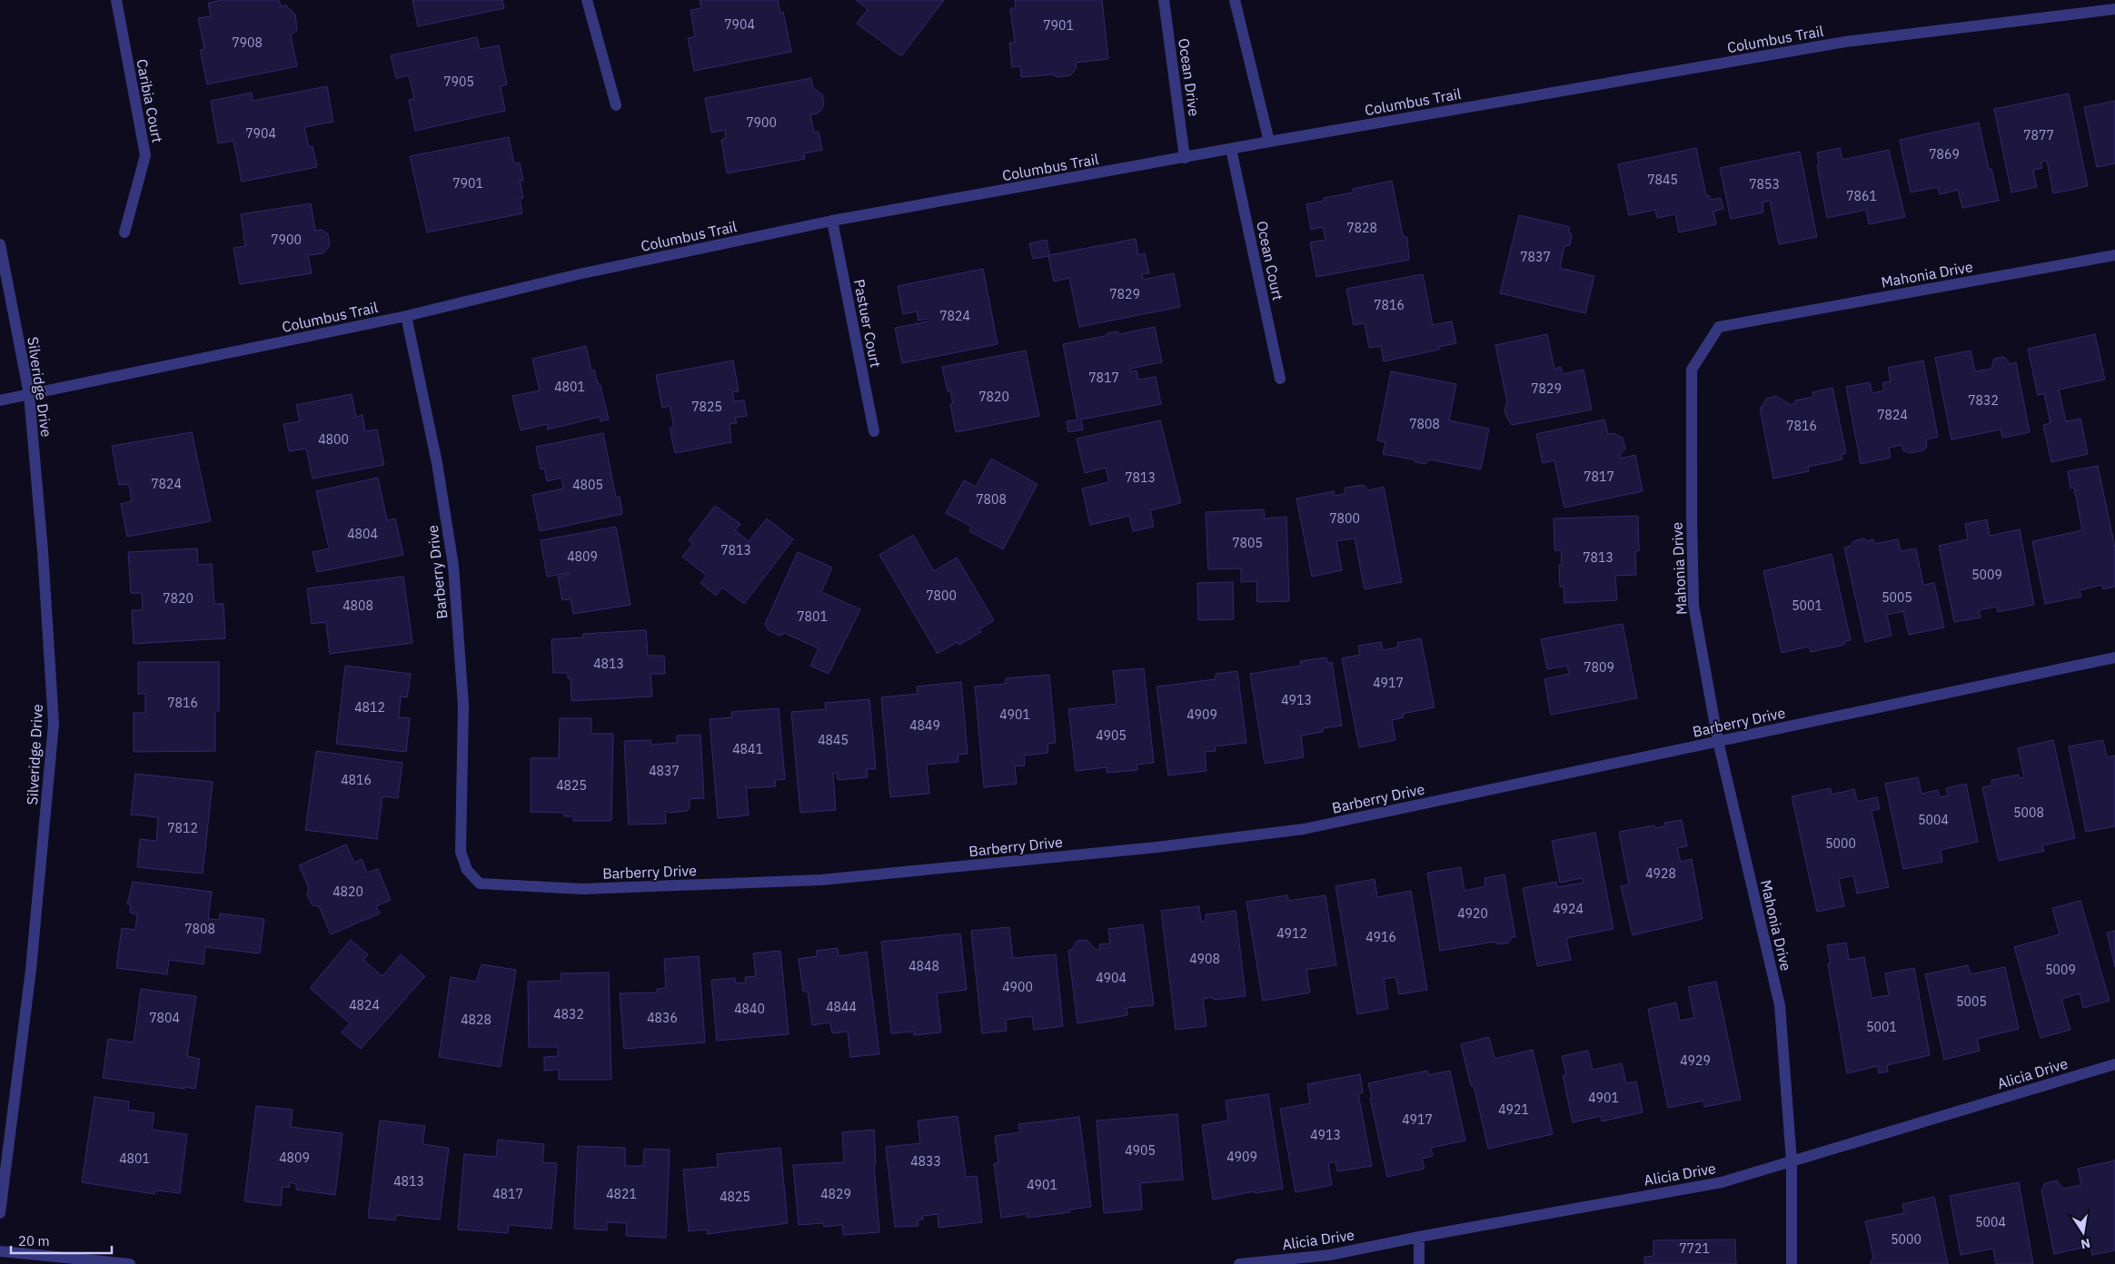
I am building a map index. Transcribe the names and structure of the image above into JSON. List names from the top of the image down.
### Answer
{
  "streets": {
    "street": [
      "Columbus Trail",
      "Ocean Drive",
      "Caribia Court",
      "Ocean Court",
      "Mahonia Drive",
      "Pastuer Court",
      "Silveridge Drive",
      "Barberry Drive",
      "Alicia Drive"
    ]
  },
  "crossings": [
    ["Columbus Trail", "Ocean Drive"],
    ["Columbus Trail", "Ocean Court"],
    ["Columbus Trail", "Pastuer Court"],
    ["Columbus Trail", "Silveridge Drive"],
    ["Columbus Trail", "Barberry Drive"],
    ["Mahonia Drive", "Barberry Drive"],
    ["Mahonia Drive", "Alicia Drive"]
  ],
  "house_numbers": [
    "7904",
    "7901",
    "7908",
    "7905",
    "7900",
    "7904",
    "7877",
    "7869",
    "7845",
    "7901",
    "7853",
    "7861",
    "7828",
    "7900",
    "7837",
    "7829",
    "7816",
    "7824",
    "7817",
    "4801",
    "7829",
    "7820",
    "7832",
    "7825",
    "7824",
    "7808",
    "7816",
    "4800",
    "7817",
    "7813",
    "7824",
    "4805",
    "7808",
    "7800",
    "4804",
    "7805",
    "7813",
    "4809",
    "7813",
    "5009",
    "7800",
    "5005",
    "7820",
    "4808",
    "5001",
    "7801",
    "4813",
    "7809",
    "4917",
    "4913",
    "7816",
    "4812",
    "4901",
    "4909",
    "4849",
    "4905",
    "4845",
    "4841",
    "4837",
    "4816",
    "4825",
    "5008",
    "5004",
    "7812",
    "5000",
    "4928",
    "4820",
    "4924",
    "4920",
    "7808",
    "4912",
    "4916",
    "4908",
    "4848",
    "5009",
    "4904",
    "4900",
    "5005",
    "4824",
    "4844",
    "4840",
    "4832",
    "7804",
    "4836",
    "4828",
    "5001",
    "4929",
    "4901",
    "4921",
    "4917",
    "4913",
    "4905",
    "4909",
    "4809",
    "4801",
    "4833",
    "4813",
    "4901",
    "4817",
    "4821",
    "4829",
    "4825",
    "5004",
    "5000",
    "7721"
  ],
  "scale_bar": "20 m",
  "north": "bottom"
}
